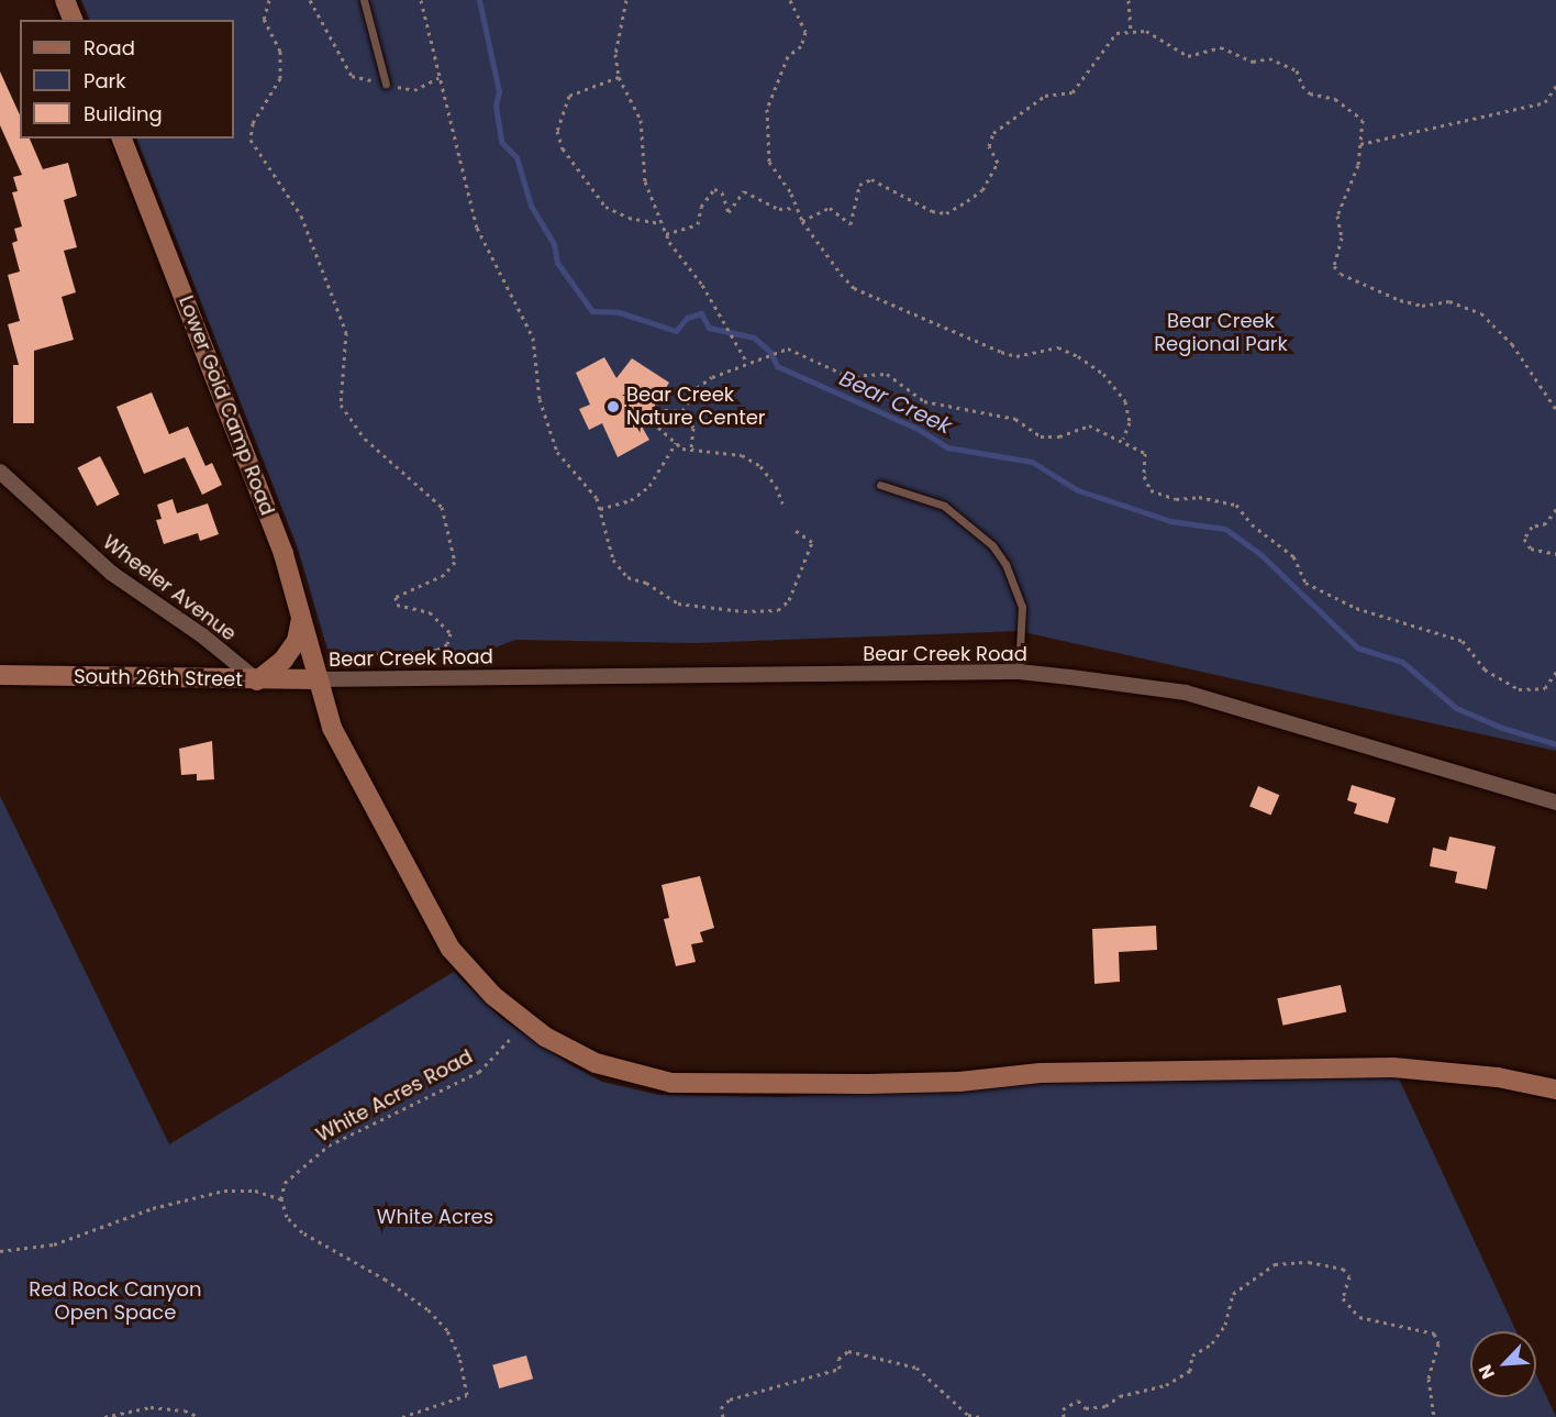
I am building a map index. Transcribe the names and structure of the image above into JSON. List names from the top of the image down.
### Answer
{
  "streets": {
    "street": [
      "Lower Gold Camp Road",
      "Wheeler Avenue",
      "Bear Creek Road",
      "South 26th Street"
    ],
    "path": ["White Acres Road"]
  },
  "crossings": [
    ["Lower Gold Camp Road", "Bear Creek Road"],
    ["Lower Gold Camp Road", "South 26th Street"],
    ["Lower Gold Camp Road", "White Acres Road"],
    ["Wheeler Avenue", "South 26th Street"],
    ["Bear Creek Road", "South 26th Street"]
  ],
  "water": ["Bear Creek"],
  "parks": ["Bear Creek Regional Park", "White Acres", "Red Rock Canyon Open Space"],
  "places": ["Bear Creek Nature Center"],
  "legend": ["Road", "Park", "Building"],
  "north": "bottom left"
}
